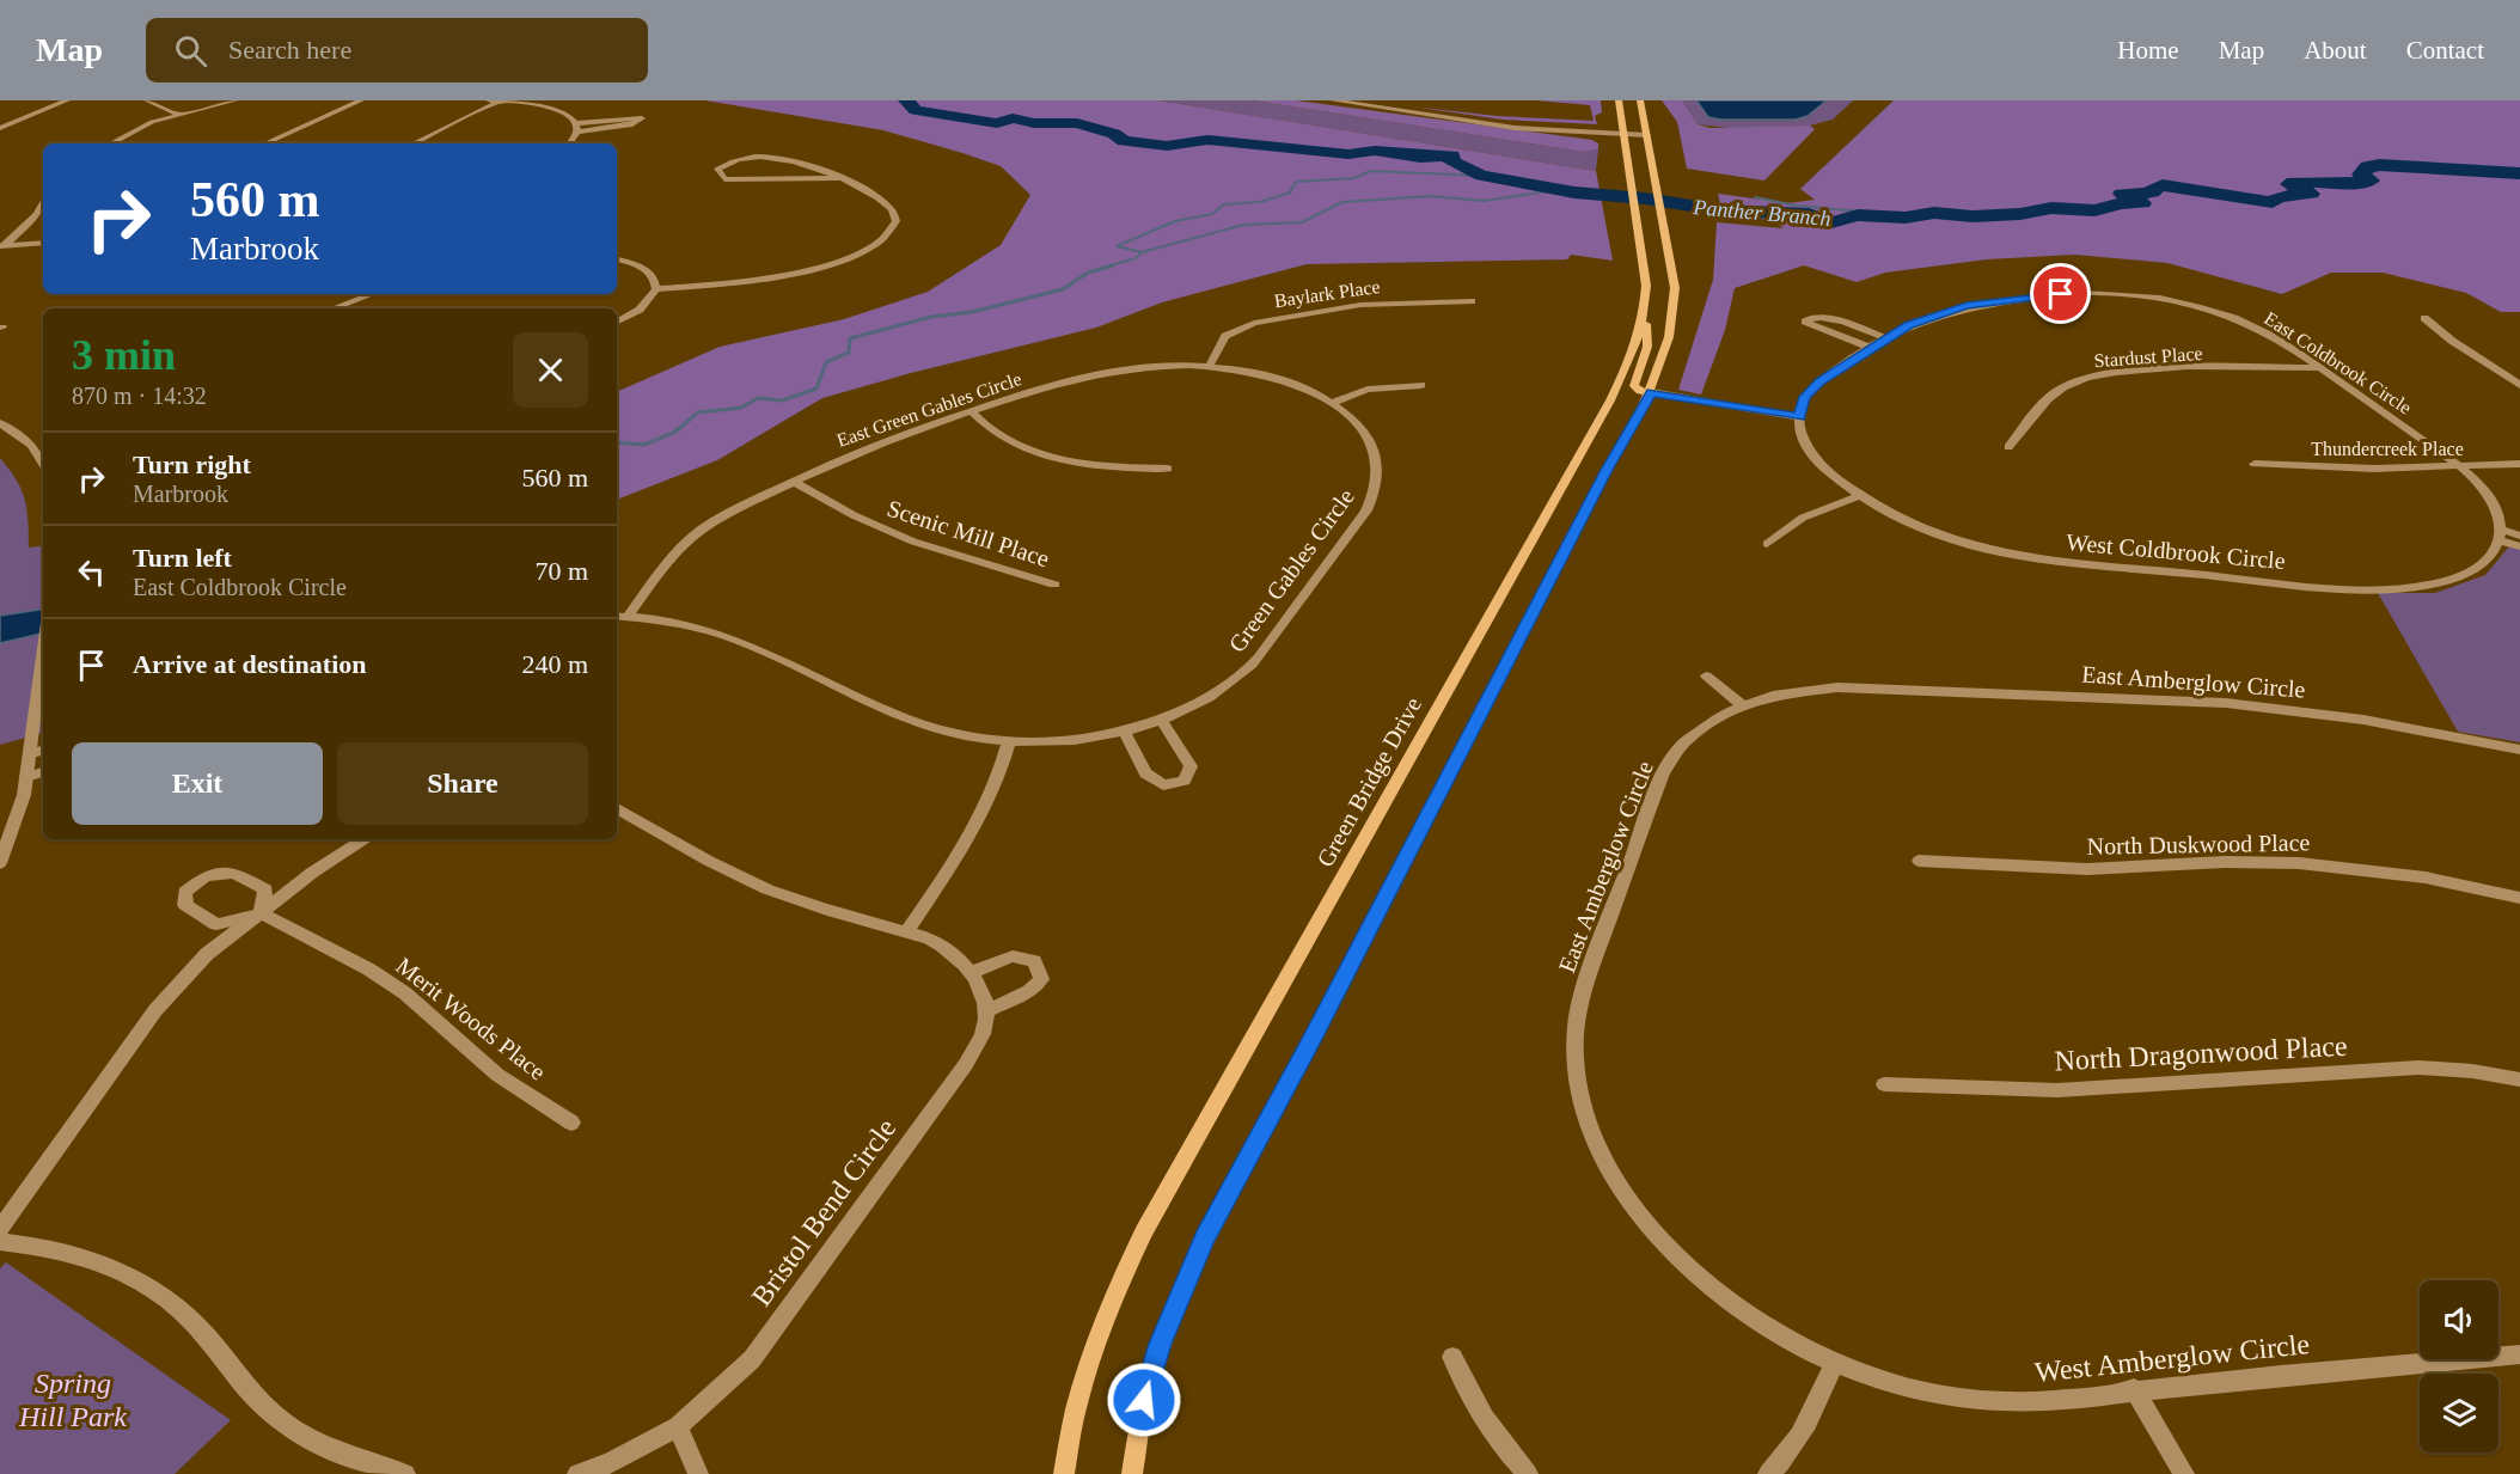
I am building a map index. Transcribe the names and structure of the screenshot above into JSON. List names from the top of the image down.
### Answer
{
  "streets": {
    "main road": ["Green Bridge Drive"],
    "street": [
      "Baylark Place",
      "Stardust Place",
      "East Coldbrook Circle",
      "East Green Gables Circle",
      "Thundercreek Place",
      "Scenic Mill Place",
      "West Coldbrook Circle",
      "Green Gables Circle",
      "East Amberglow Circle",
      "North Duskwood Place",
      "Merit Woods Place",
      "North Dragonwood Place",
      "Bristol Bend Circle",
      "West Amberglow Circle"
    ]
  },
  "crossings": [
    ["Baylark Place", "East Green Gables Circle"],
    ["Baylark Place", "Green Gables Circle"],
    ["Stardust Place", "East Coldbrook Circle"],
    ["East Coldbrook Circle", "Thundercreek Place"],
    ["East Coldbrook Circle", "West Coldbrook Circle"],
    ["East Green Gables Circle", "Scenic Mill Place"],
    ["East Green Gables Circle", "Green Gables Circle"],
    ["East Amberglow Circle", "West Amberglow Circle"]
  ],
  "water": ["Panther Branch"],
  "parks": ["Spring Hill Park"],
  "page": {
    "header": "Map",
    "search": "Search here",
    "nav": [
      "Home",
      "Map",
      "About",
      "Contact"
    ],
    "turn": ["560 m", "Marbrook"],
    "heading": ["3 min", "870 m · 14:32"],
    "list": [
      {
        "name": "Turn right",
        "note": "Marbrook",
        "value": "560 m"
      },
      {
        "name": "Turn left",
        "note": "East Coldbrook Circle",
        "value": "70 m"
      },
      {
        "name": "Arrive at destination",
        "value": "240 m"
      }
    ],
    "buttons": ["Exit", "Share"]
  }
}
